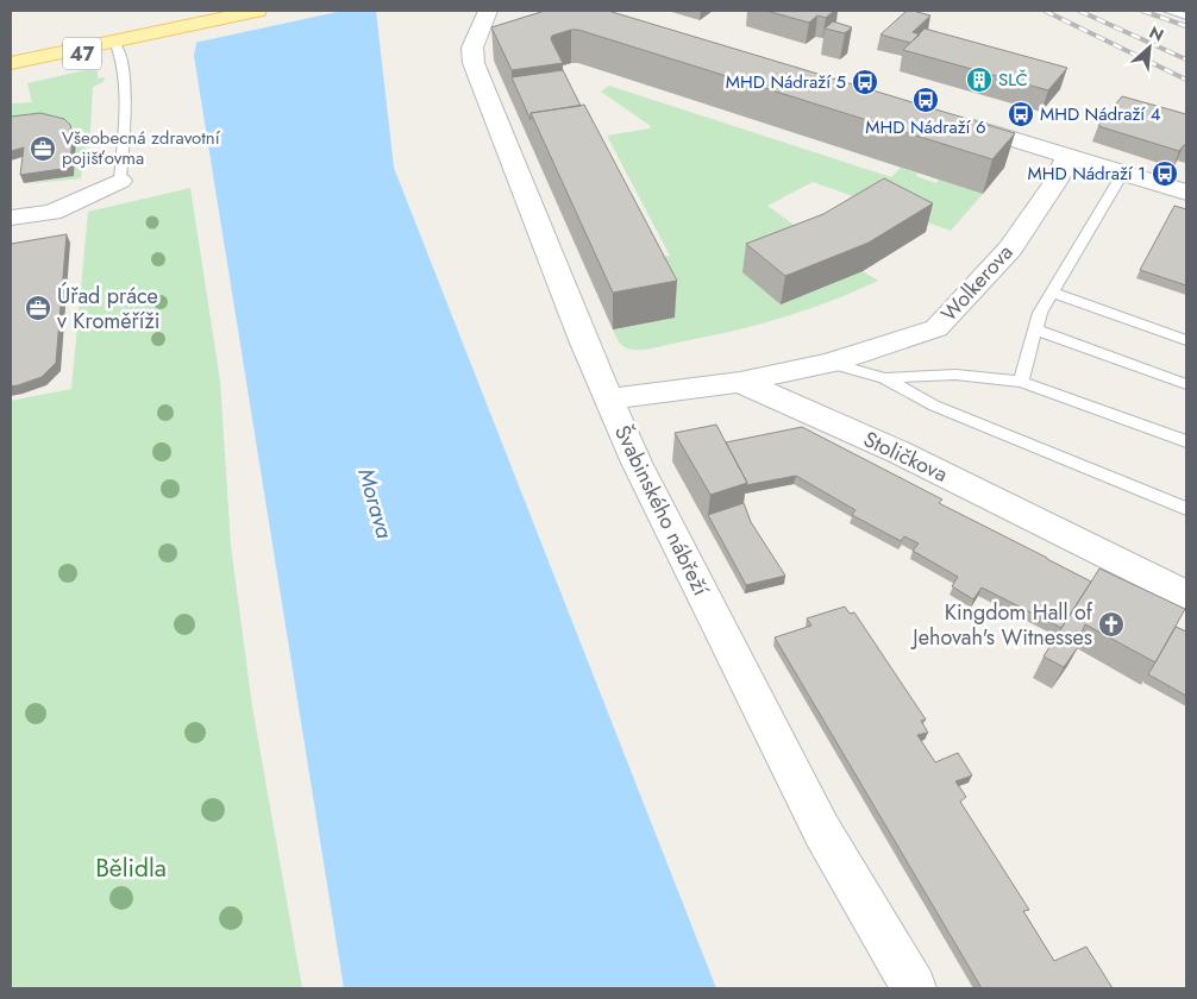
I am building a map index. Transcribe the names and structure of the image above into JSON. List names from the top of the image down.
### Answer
{
  "streets": {
    "main road": ["47"],
    "street": ["Wolkerova", "Stoličkova", "Švabinského nábřeží"]
  },
  "crossings": [
    ["Wolkerova", "Stoličkova"]
  ],
  "water": ["Morava"],
  "parks": ["Bělidla"],
  "places": {
    "building": ["SLČ"],
    "bus stop": [
      "MHD Nádraží 5",
      "MHD Nádraží 6",
      "MHD Nádraží 4",
      "MHD Nádraží 1"
    ],
    "office": ["Všeobecná zdravotní pojišťovma", "Úřad práce v Kroměříži"],
    "church": ["Kingdom Hall of Jehovah's Witnesses"]
  },
  "north": "top right"
}
